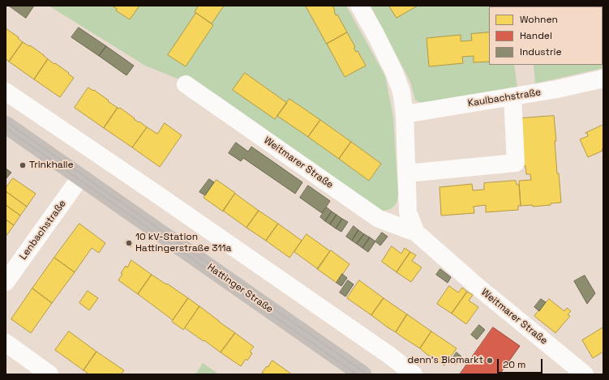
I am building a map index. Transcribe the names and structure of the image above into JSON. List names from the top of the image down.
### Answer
{
  "streets": {
    "main road": ["Hattinger Straße"],
    "street": ["Kaulbachstraße", "Weitmarer Straße", "Lenbachstraße"]
  },
  "crossings": [
    ["Kaulbachstraße", "Weitmarer Straße"],
    ["Lenbachstraße", "Hattinger Straße"]
  ],
  "places": ["Trinkhalle", "10 kV-Station Hattingerstraße 311a", "denn's Biomarkt"],
  "legend": ["Wohnen", "Handel", "Industrie"],
  "scale_bar": "20 m"
}
